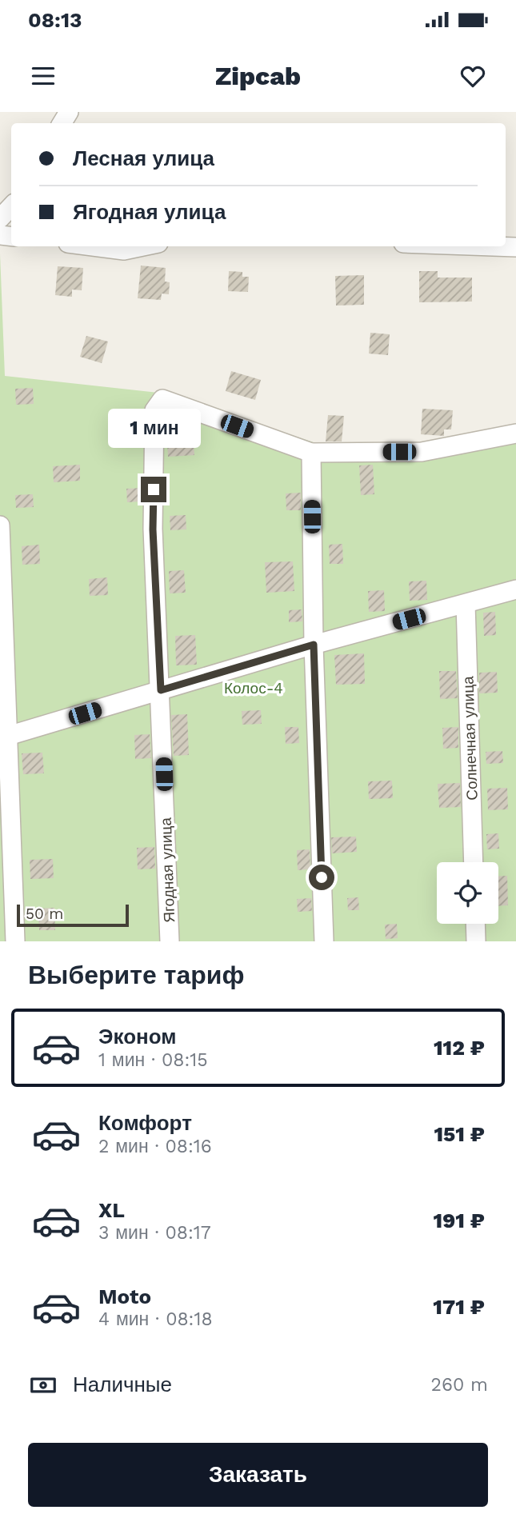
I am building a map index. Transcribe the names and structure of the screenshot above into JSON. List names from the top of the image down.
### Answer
{
  "streets": {
    "street": ["Солнечная улица", "Ягодная улица"]
  },
  "parks": ["Колос-4"],
  "scale_bar": "50 m",
  "page": {
    "status": "08:13",
    "header": "Zipcab",
    "banner": ["Лесная улица", "Ягодная улица"],
    "bubble": "1 мин",
    "scale": "50 m",
    "heading": "Выберите тариф",
    "list": [
      {
        "name": "Эконом",
        "note": "1 мин · 08:15",
        "value": "112 ₽"
      },
      {
        "name": "Комфорт",
        "note": "2 мин · 08:16",
        "value": "151 ₽"
      },
      {
        "name": "XL",
        "note": "3 мин · 08:17",
        "value": "191 ₽"
      },
      {
        "name": "Moto",
        "note": "4 мин · 08:18",
        "value": "171 ₽"
      }
    ],
    "pay": ["Наличные", "260 m"],
    "buttons": "Заказать"
  }
}
